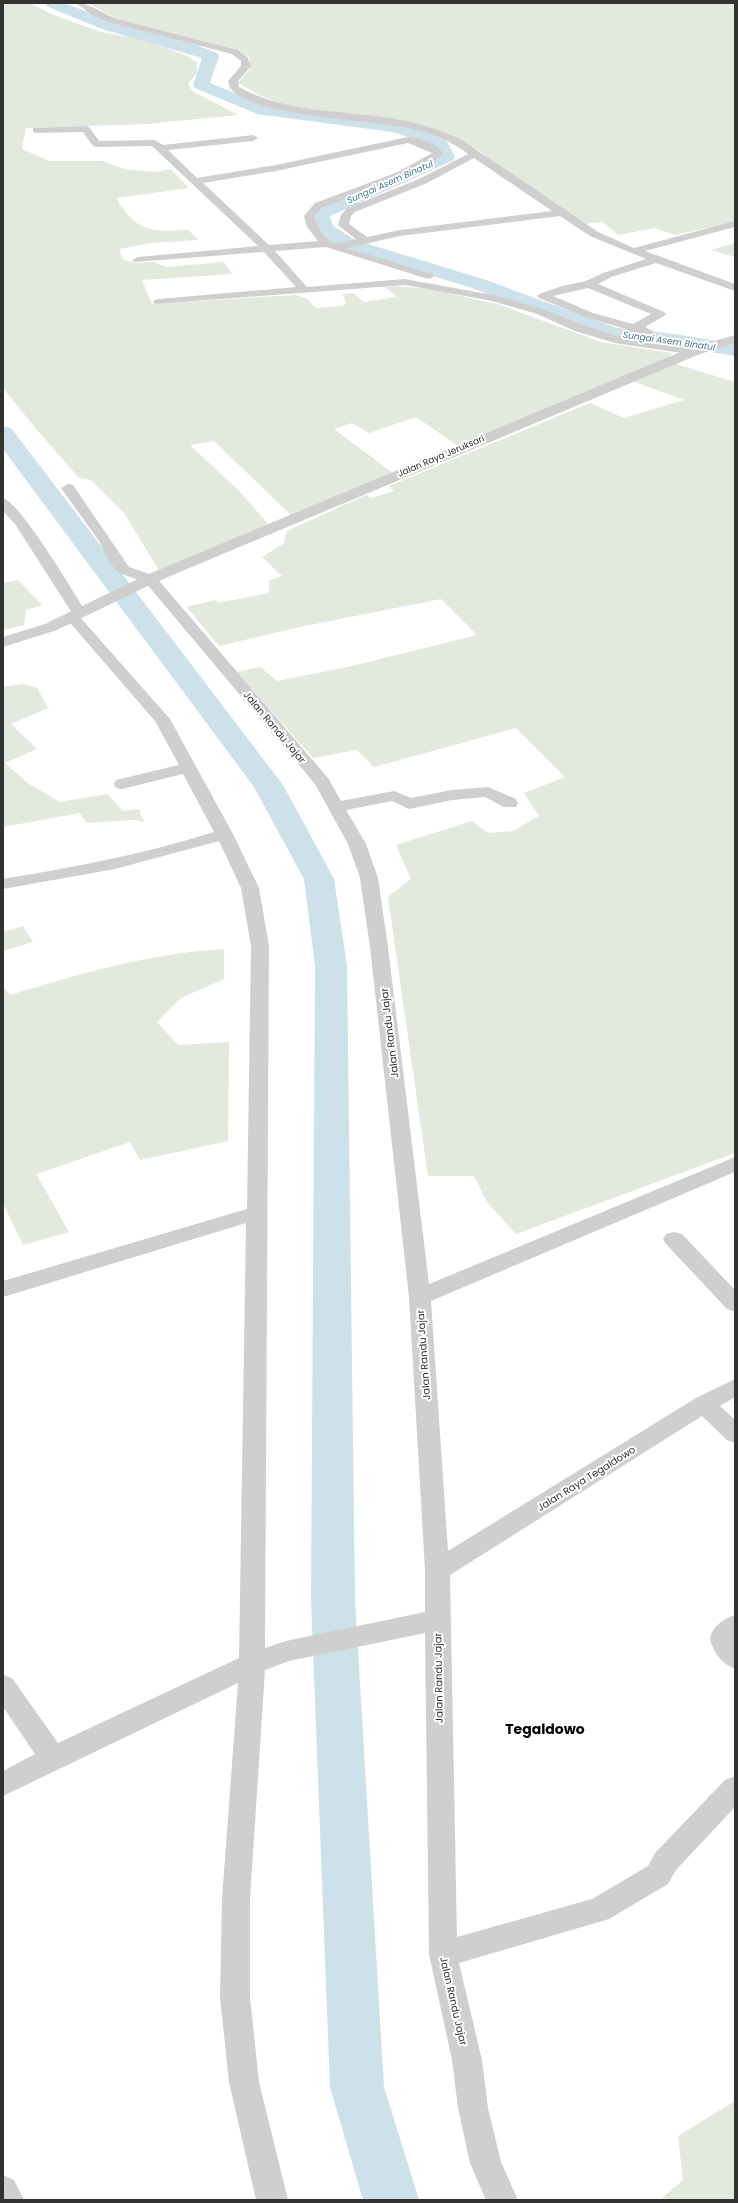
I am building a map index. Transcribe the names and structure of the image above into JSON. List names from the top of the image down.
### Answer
{
  "streets": {
    "street": ["Jalan Raya Jeruksari", "Jalan Randu Jajar", "Jalan Raya Tegaldowo"]
  },
  "crossings": [
    ["Jalan Raya Jeruksari", "Jalan Randu Jajar"],
    ["Jalan Randu Jajar", "Jalan Raya Tegaldowo"]
  ],
  "districts": ["Tegaldowo"],
  "water": ["Sungai Asem Binatul"]
}
